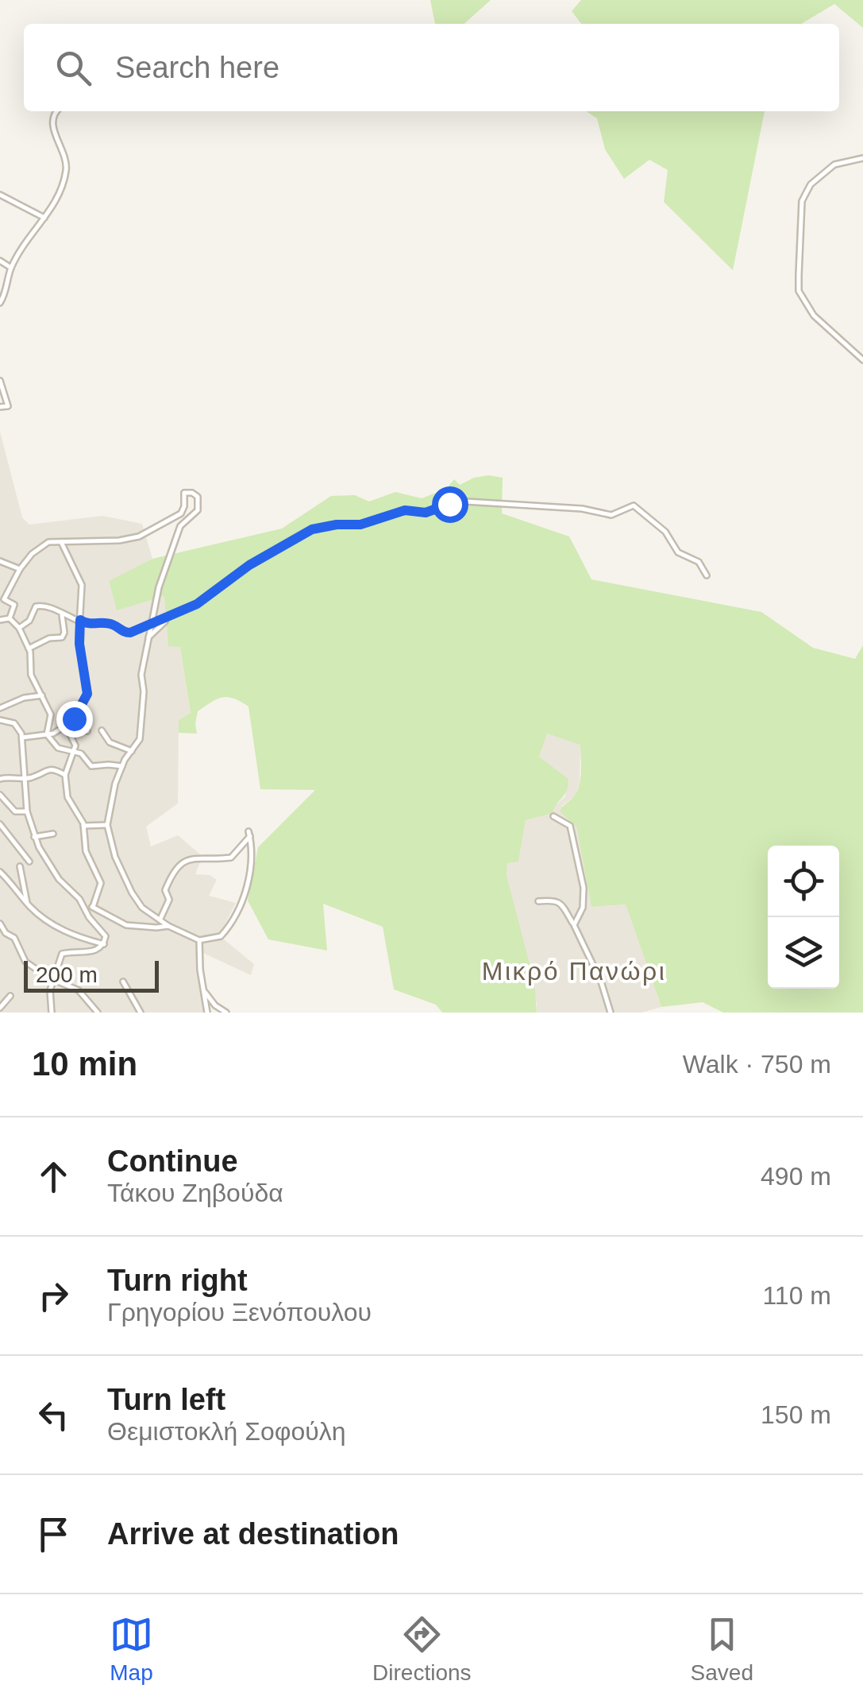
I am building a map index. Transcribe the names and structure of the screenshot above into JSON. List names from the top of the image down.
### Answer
{
  "districts": ["Μικρό Πανώρι"],
  "scale_bar": "200 m",
  "page": {
    "search": "Search here",
    "scale": "200 m",
    "heading": ["10 min", "Walk · 750 m"],
    "list": [
      ["Continue", "Τάκου Ζηβούδα", "490 m"],
      ["Turn right", "Γρηγορίου Ξενόπουλου", "110 m"],
      ["Turn left", "Θεμιστοκλή Σοφούλη", "150 m"],
      "Arrive at destination"
    ],
    "nav": ["Map", "Directions", "Saved"]
  }
}
